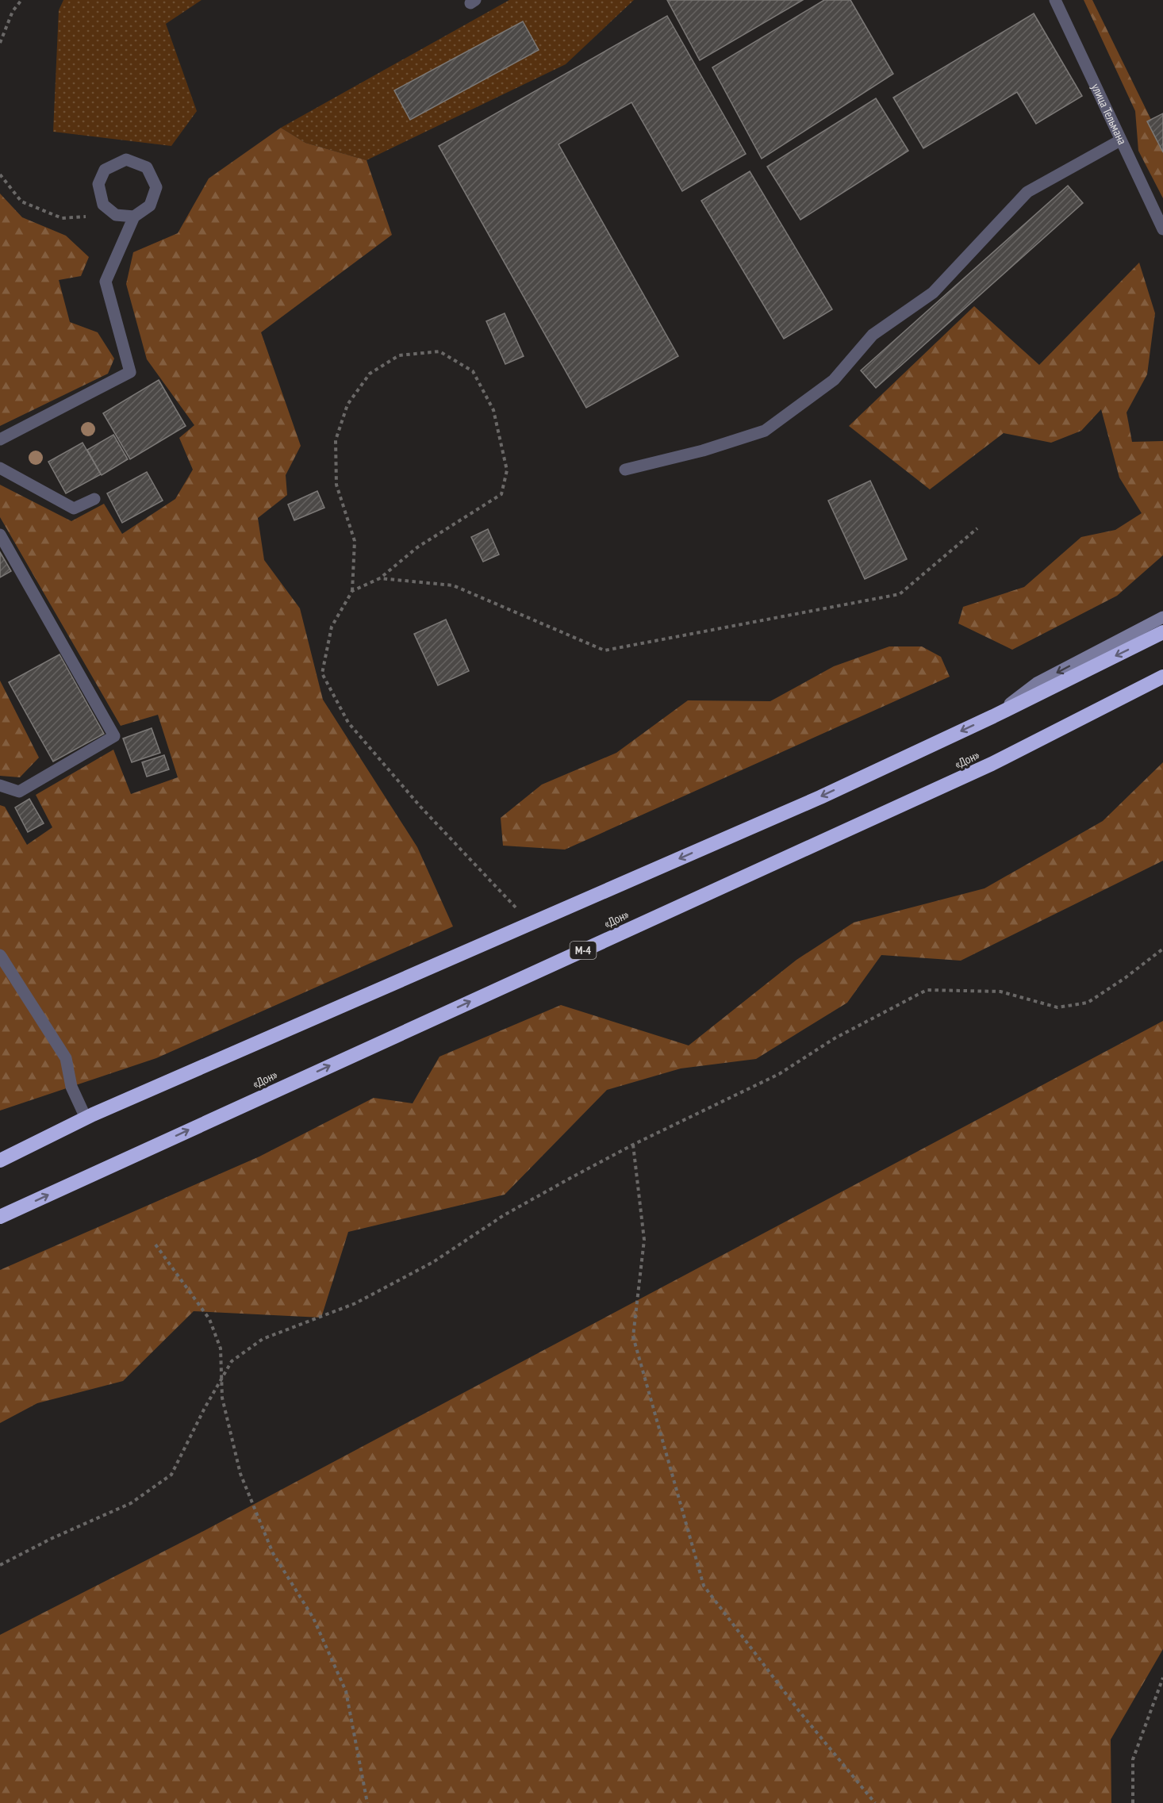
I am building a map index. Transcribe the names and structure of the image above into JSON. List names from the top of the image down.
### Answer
{
  "streets": {
    "highway": ["«Дон»", "М-4"],
    "street": ["улица Тельмана"]
  }
}
